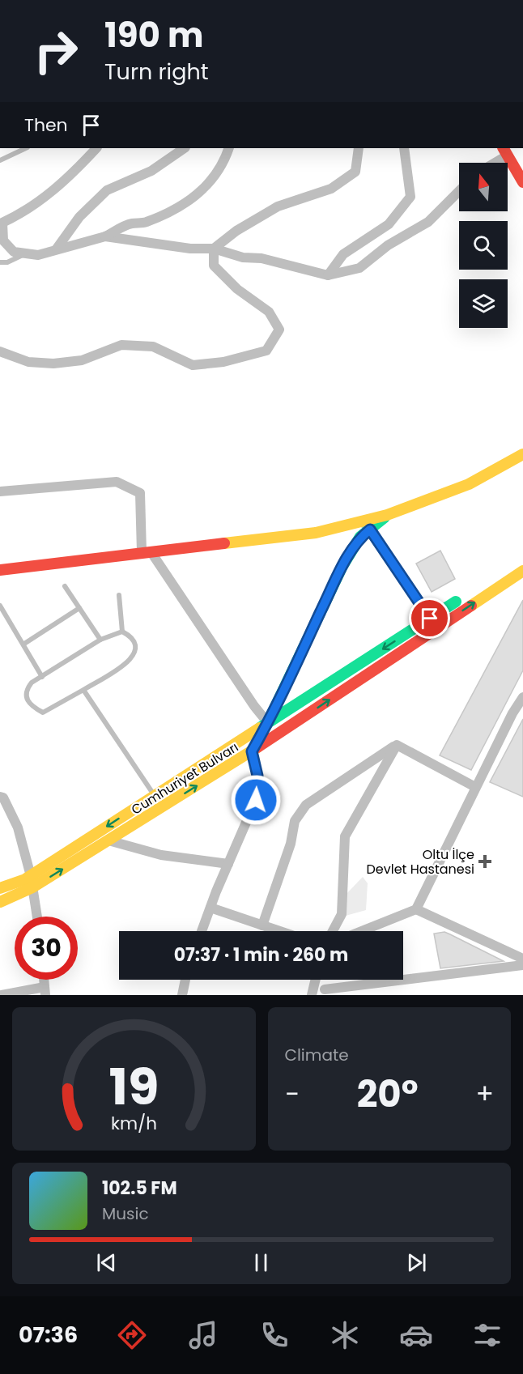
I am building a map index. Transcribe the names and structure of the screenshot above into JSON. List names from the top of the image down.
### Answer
{
  "streets": {
    "main road": ["Cumhuriyet Bulvarı"]
  },
  "places": {
    "health": ["Oltu İlçe Devlet Hastanesi"]
  },
  "north": "top",
  "page": {
    "turn": ["190 m", "Turn right"],
    "then": "Then",
    "limit": "30",
    "trip": "07:37 · 1 min · 260 m",
    "tile": "Climate",
    "heat": ["−", "20°", "+"],
    "song": ["102.5 FM", "Music"],
    "tabs": "07:36",
    "gauge": ["19", "km/h"]
  }
}
